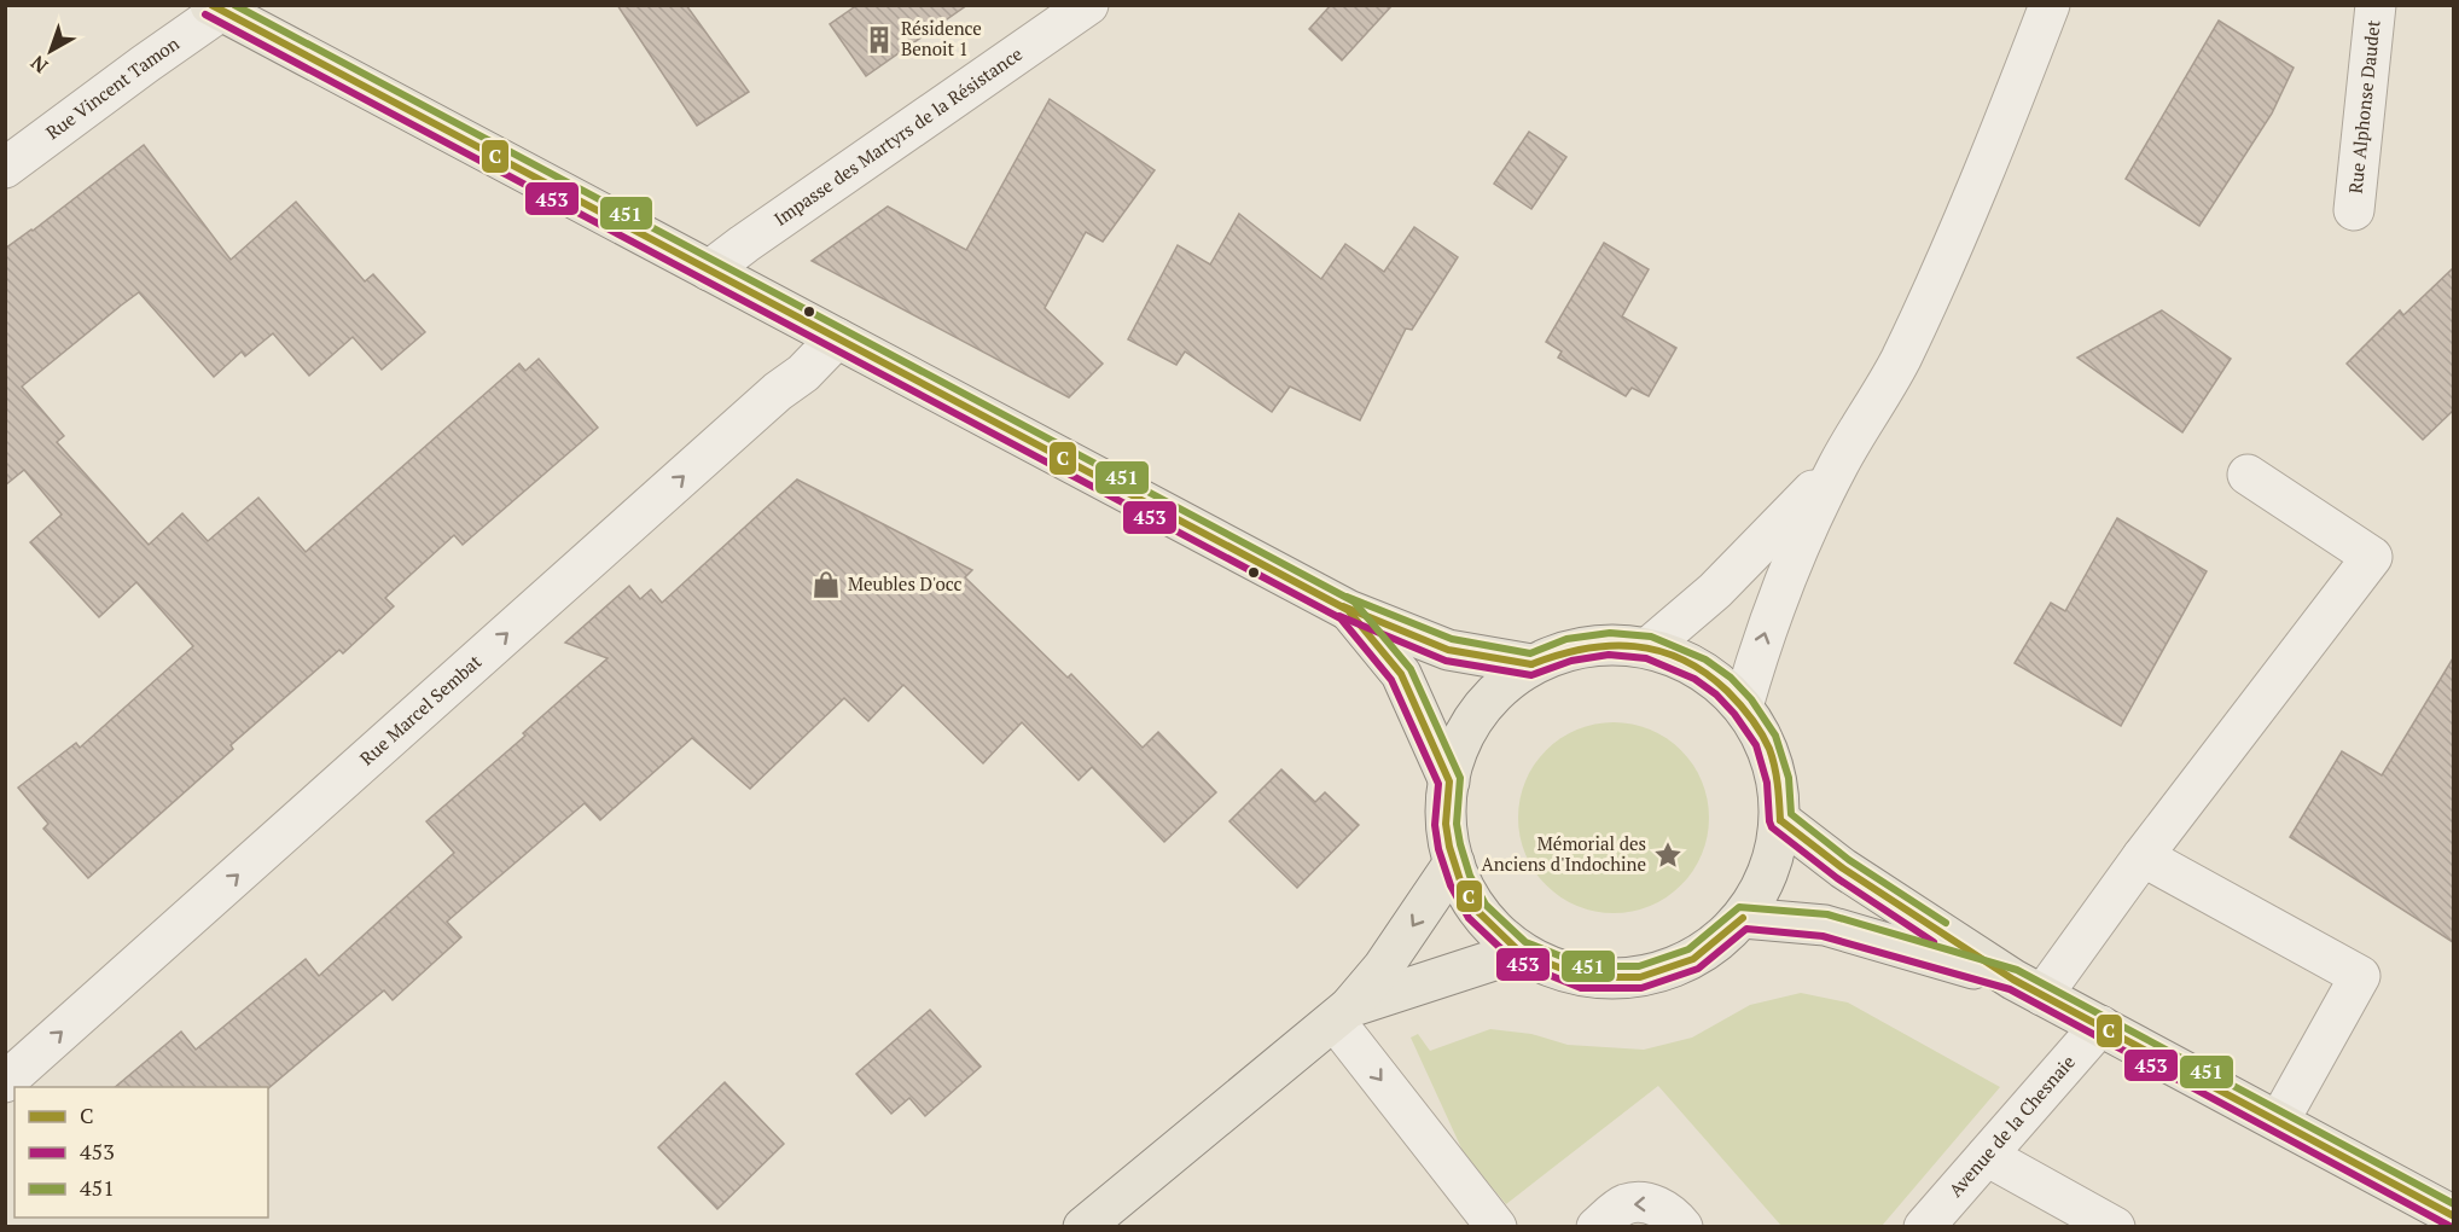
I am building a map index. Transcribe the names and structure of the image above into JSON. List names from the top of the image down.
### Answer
{
  "streets": {
    "street": [
      "Rue Vincent Tamon",
      "Rue Alphonse Daudet",
      "Impasse des Martyrs de la Résistance",
      "Rue Marcel Sembat",
      "Avenue de la Chesnaie"
    ]
  },
  "one_way": ["Rue Marcel Sembat"],
  "places": {
    "building": ["Résidence Benoit 1"],
    "shop": ["Meubles D'occ"],
    "place": ["Mémorial des Anciens d'Indochine"]
  },
  "lines": ["transit line C", "transit line 451", "transit line 453"],
  "legend": ["C", "453", "451"],
  "north": "bottom left"
}
